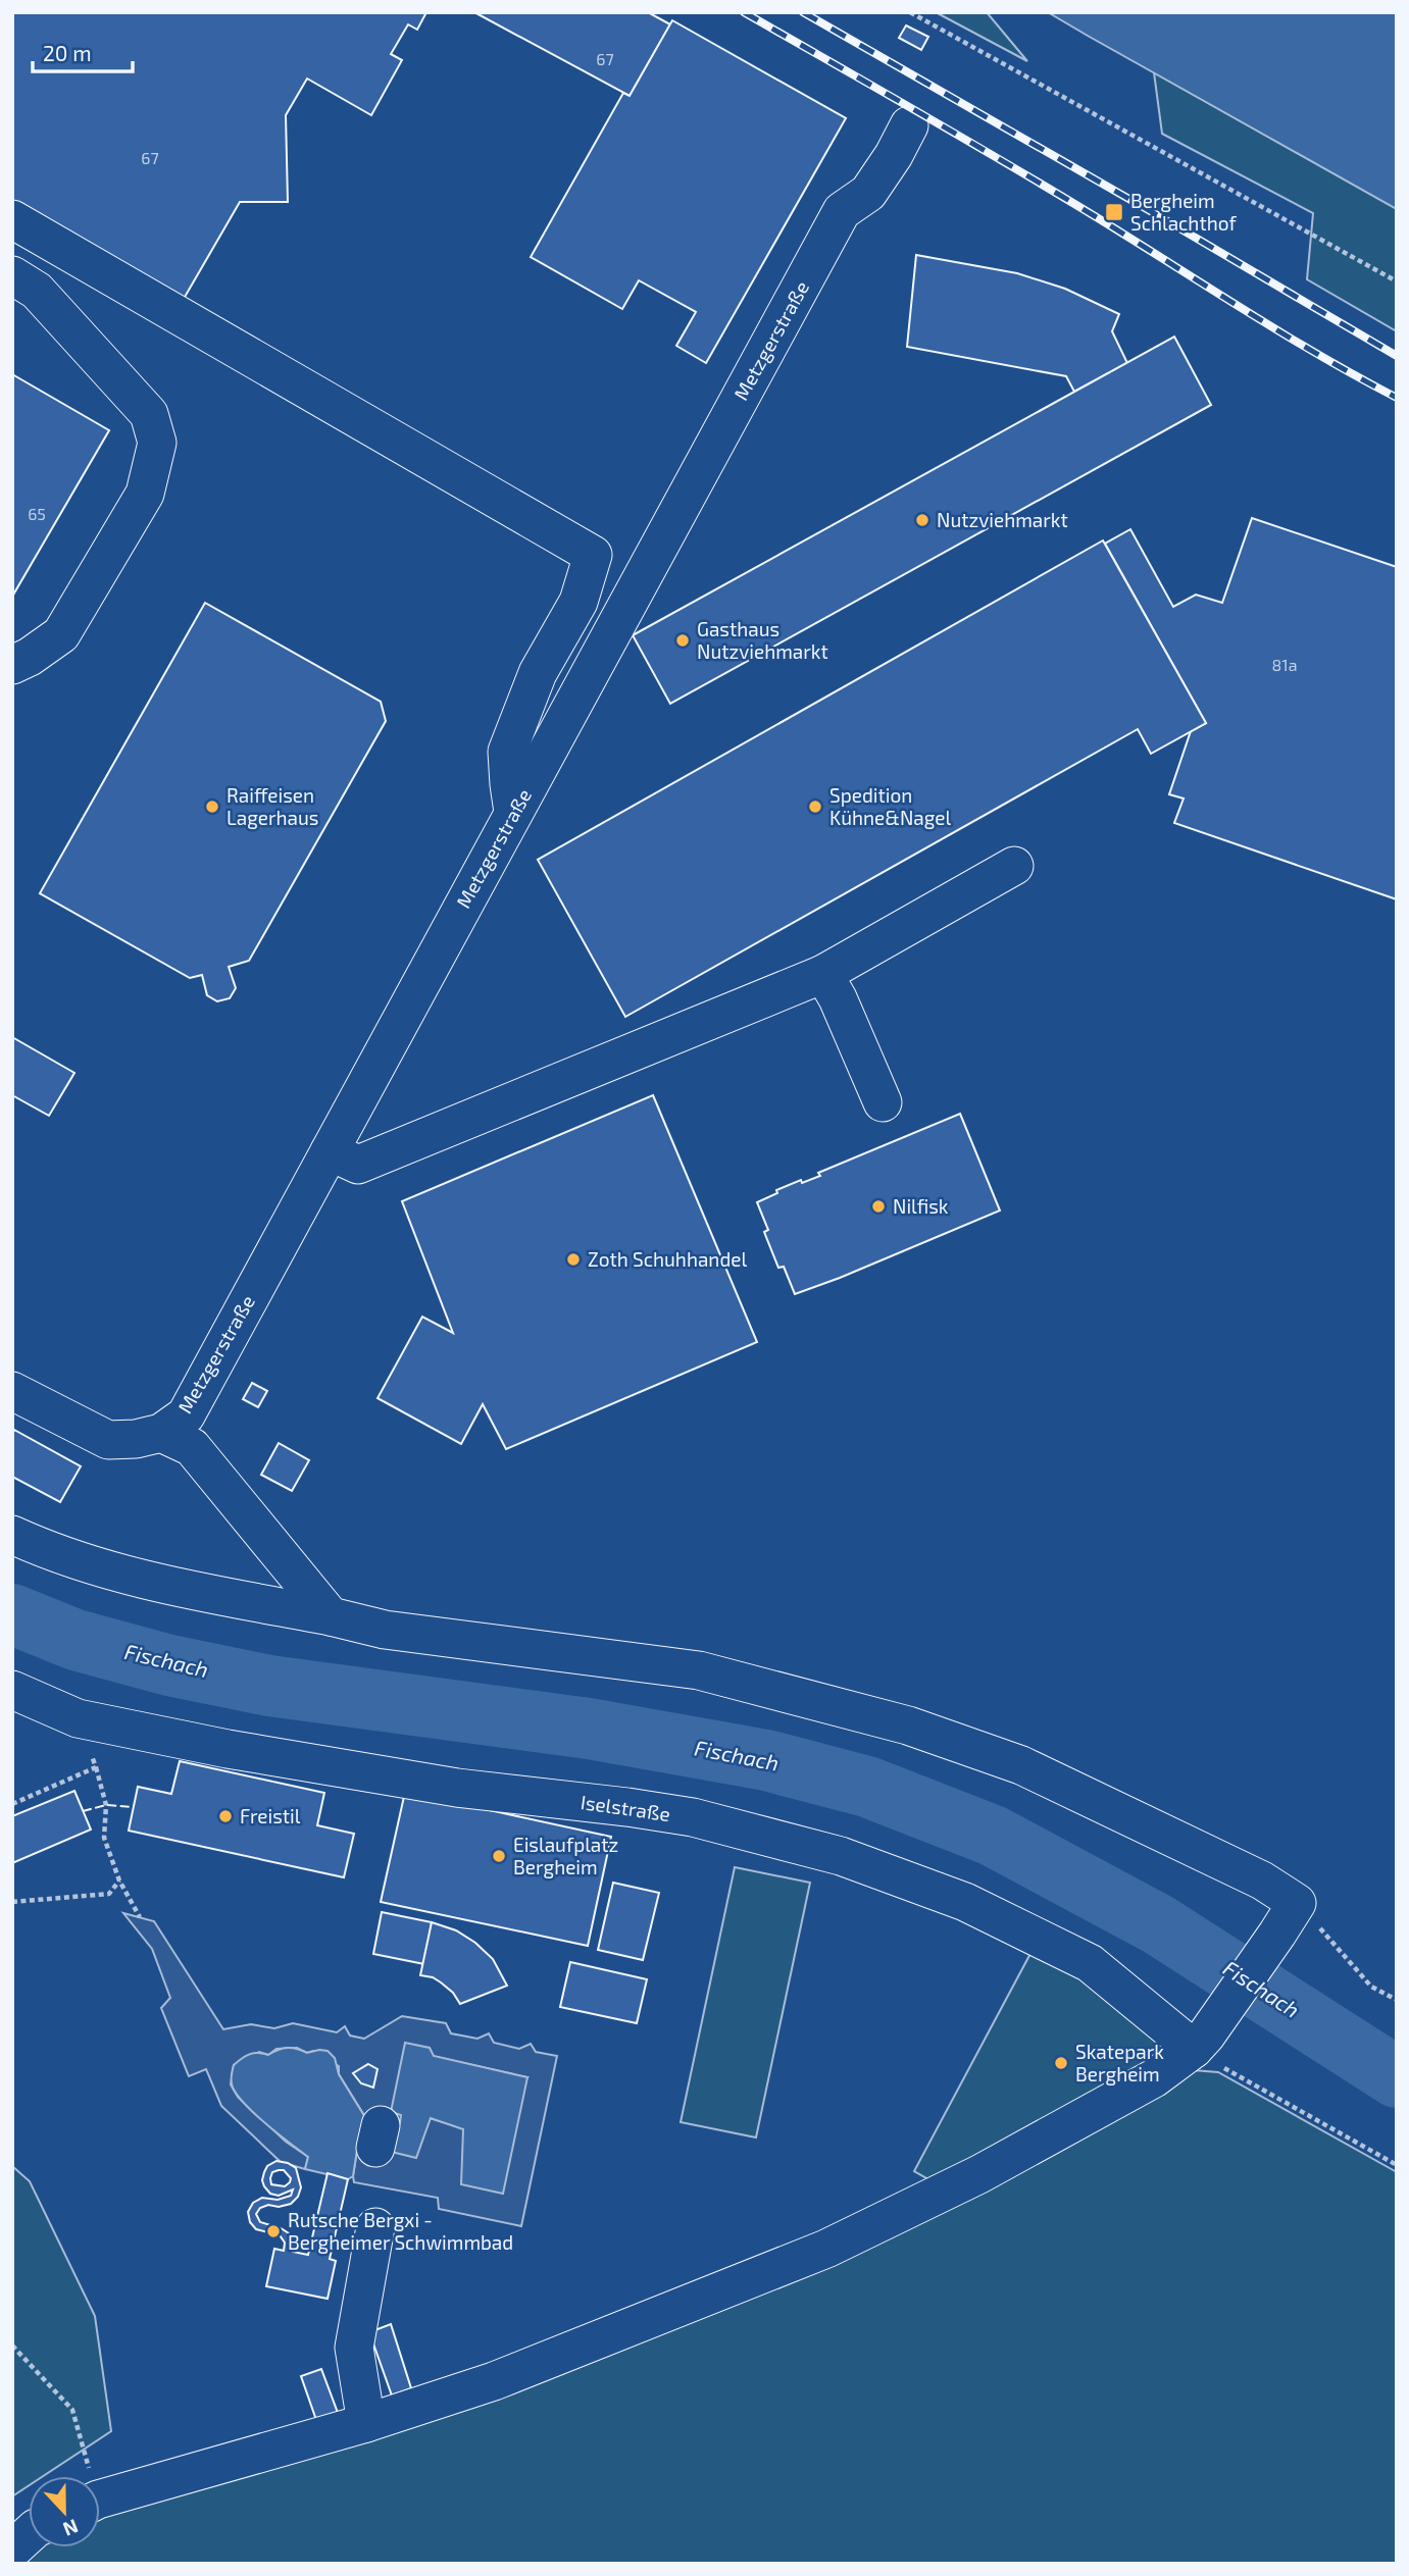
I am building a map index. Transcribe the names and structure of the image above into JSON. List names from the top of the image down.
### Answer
{
  "streets": {
    "street": ["Metzgerstraße", "Iselstraße"]
  },
  "water": ["Fischach"],
  "places": {
    "transit": ["Bergheim Schlachthof"],
    "other": [
      "Nutzviehmarkt",
      "Gasthaus Nutzviehmarkt",
      "Raiffeisen Lagerhaus",
      "Spedition Kühne&Nagel",
      "Nilfisk",
      "Zoth Schuhhandel",
      "Freistil",
      "Eislaufplatz Bergheim",
      "Skatepark Bergheim",
      "Rutsche Bergxi - Bergheimer Schwimmbad"
    ]
  },
  "house_numbers": [
    "67",
    "67",
    "65",
    "81a"
  ],
  "scale_bar": "20 m",
  "north": "bottom"
}
